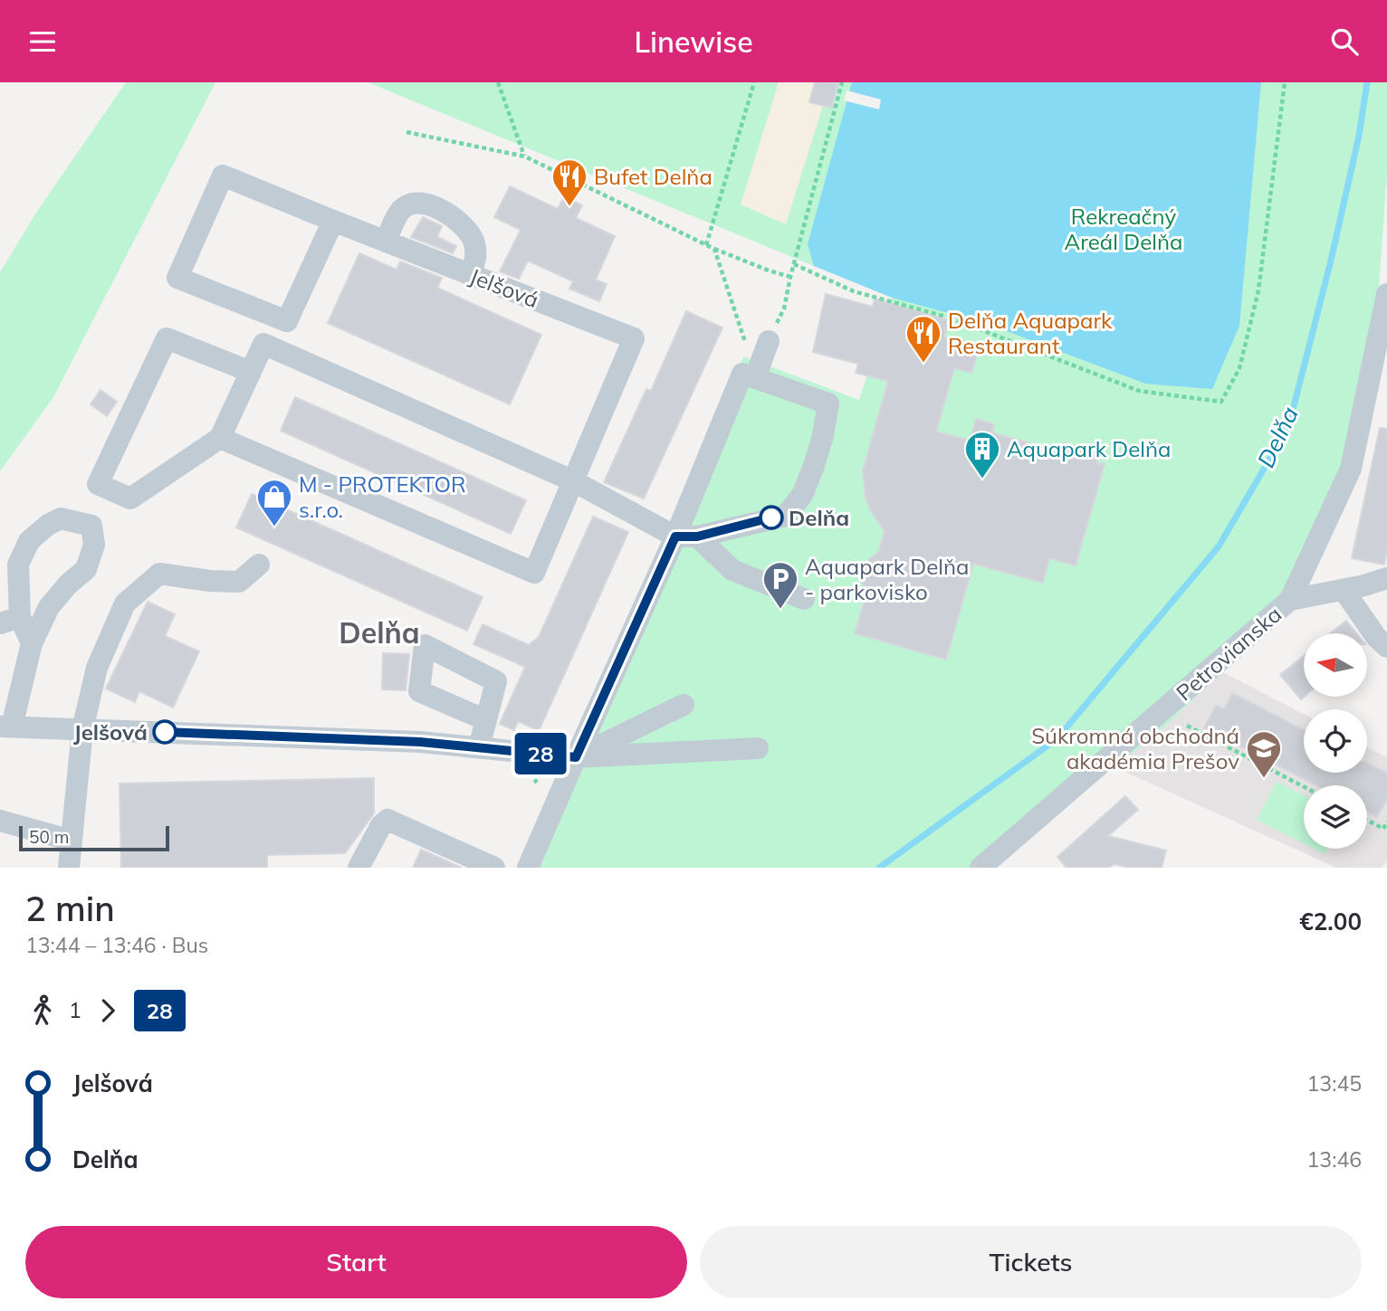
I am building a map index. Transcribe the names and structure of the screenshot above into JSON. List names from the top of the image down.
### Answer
{
  "streets": {
    "street": ["Jelšová", "Petrovianska"]
  },
  "districts": ["Delňa"],
  "water": ["Delňa"],
  "parks": ["Rekreačný Areál Delňa"],
  "places": {
    "restaurant": ["Bufet Delňa", "Delňa Aquapark Restaurant"],
    "building": ["Aquapark Delňa"],
    "other": ["Delňa", "Jelšová"],
    "shop": ["M - PROTEKTOR s.r.o."],
    "parking": ["Aquapark Delňa - parkovisko"],
    "school or university": ["Súkromná obchodná akadémia Prešov"]
  },
  "lines": ["bus line 28"],
  "scale_bar": "50 m",
  "north": "left",
  "page": {
    "header": "Linewise",
    "on_map": "28",
    "scale": "50 m",
    "heading": ["2 min", "13:44 – 13:46 · Bus", "€2.00"],
    "legs": ["1", "28"],
    "list": [
      {
        "name": "Jelšová",
        "value": "13:45"
      },
      {
        "name": "Delňa",
        "value": "13:46"
      }
    ],
    "buttons": ["Start", "Tickets"]
  }
}
